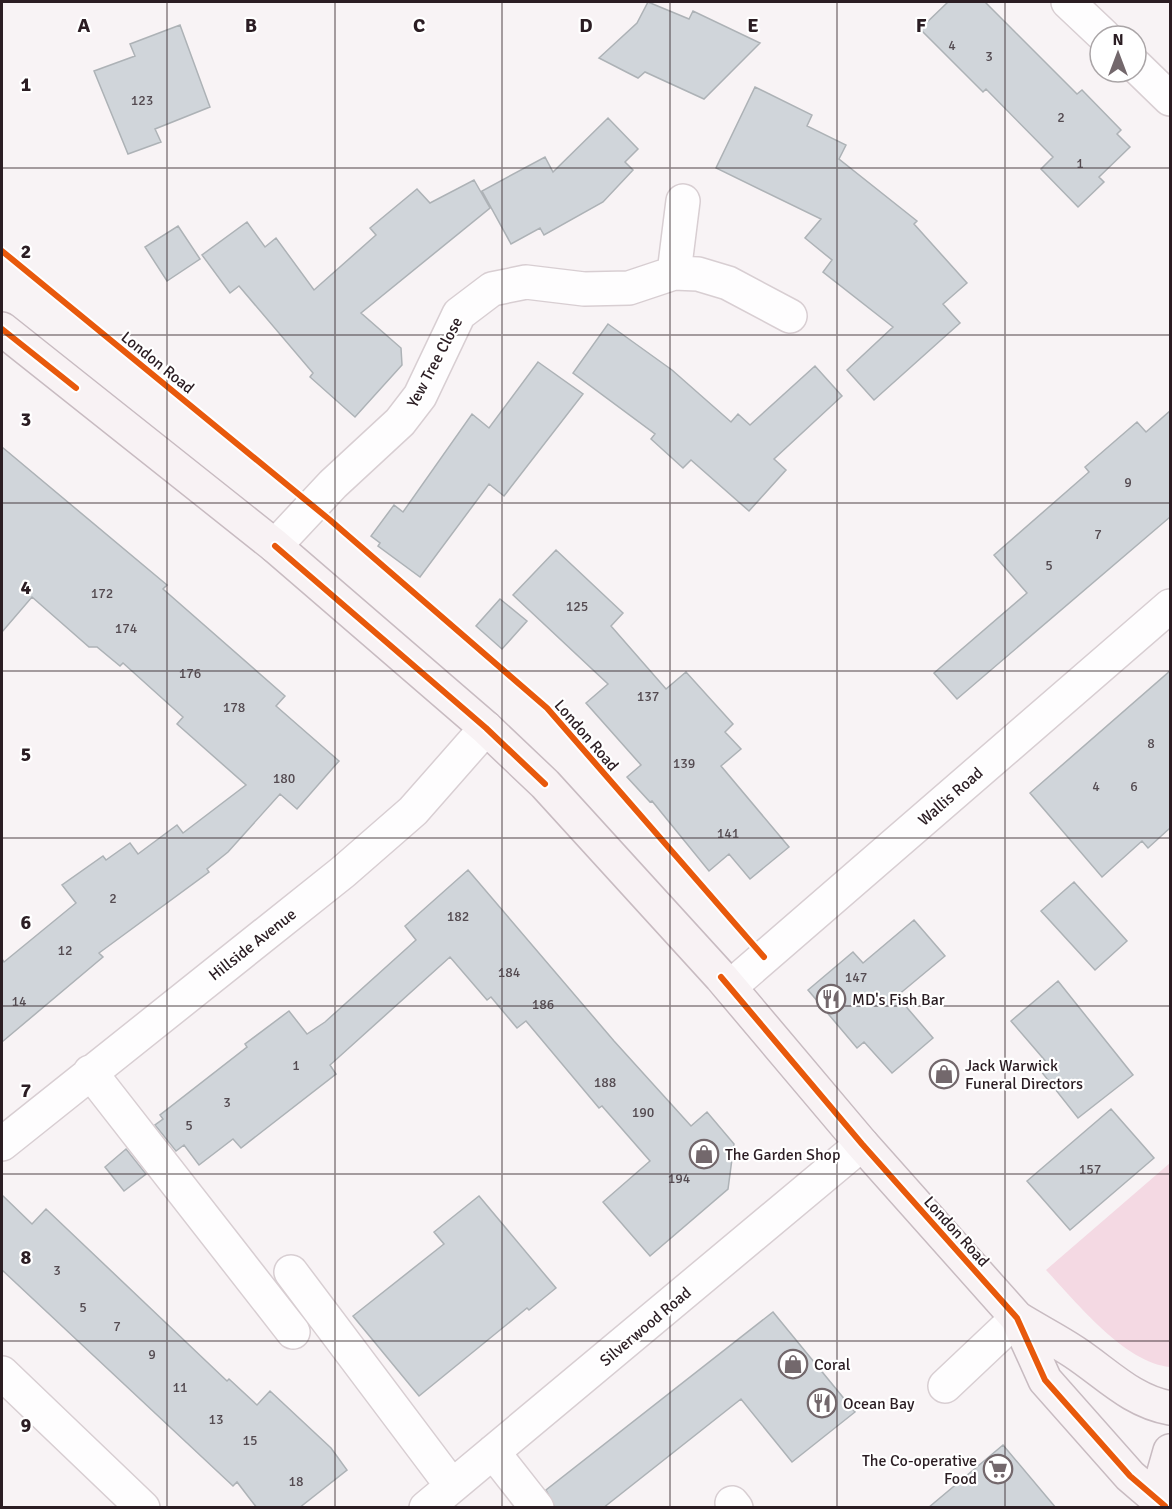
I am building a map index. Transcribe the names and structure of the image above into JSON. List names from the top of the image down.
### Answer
{
  "streets": {
    "main road": ["London Road"],
    "street": [
      "Yew Tree Close",
      "Wallis Road",
      "Hillside Avenue",
      "Silverwood Road"
    ]
  },
  "crossings": [
    ["London Road", "Yew Tree Close"],
    ["London Road", "Wallis Road"],
    ["London Road", "Hillside Avenue"],
    ["London Road", "Silverwood Road"]
  ],
  "places": {
    "restaurant": ["MD's Fish Bar", "Ocean Bay"],
    "shop": ["Jack Warwick Funeral Directors", "The Garden Shop", "Coral"],
    "supermarket": ["The Co-operative Food"]
  },
  "house_numbers": [
    "4",
    "3",
    "123",
    "2",
    "1",
    "9",
    "7",
    "5",
    "172",
    "125",
    "174",
    "176",
    "137",
    "178",
    "8",
    "139",
    "180",
    "4",
    "6",
    "141",
    "2",
    "182",
    "12",
    "184",
    "147",
    "14",
    "186",
    "1",
    "188",
    "3",
    "190",
    "5",
    "157",
    "194",
    "3",
    "5",
    "7",
    "9",
    "11",
    "13",
    "15",
    "18"
  ],
  "north": "top",
  "grid": {
    "columns": [
      "A",
      "B",
      "C",
      "D",
      "E",
      "F"
    ],
    "rows": [
      "1",
      "2",
      "3",
      "4",
      "5",
      "6",
      "7",
      "8",
      "9"
    ]
  }
}
